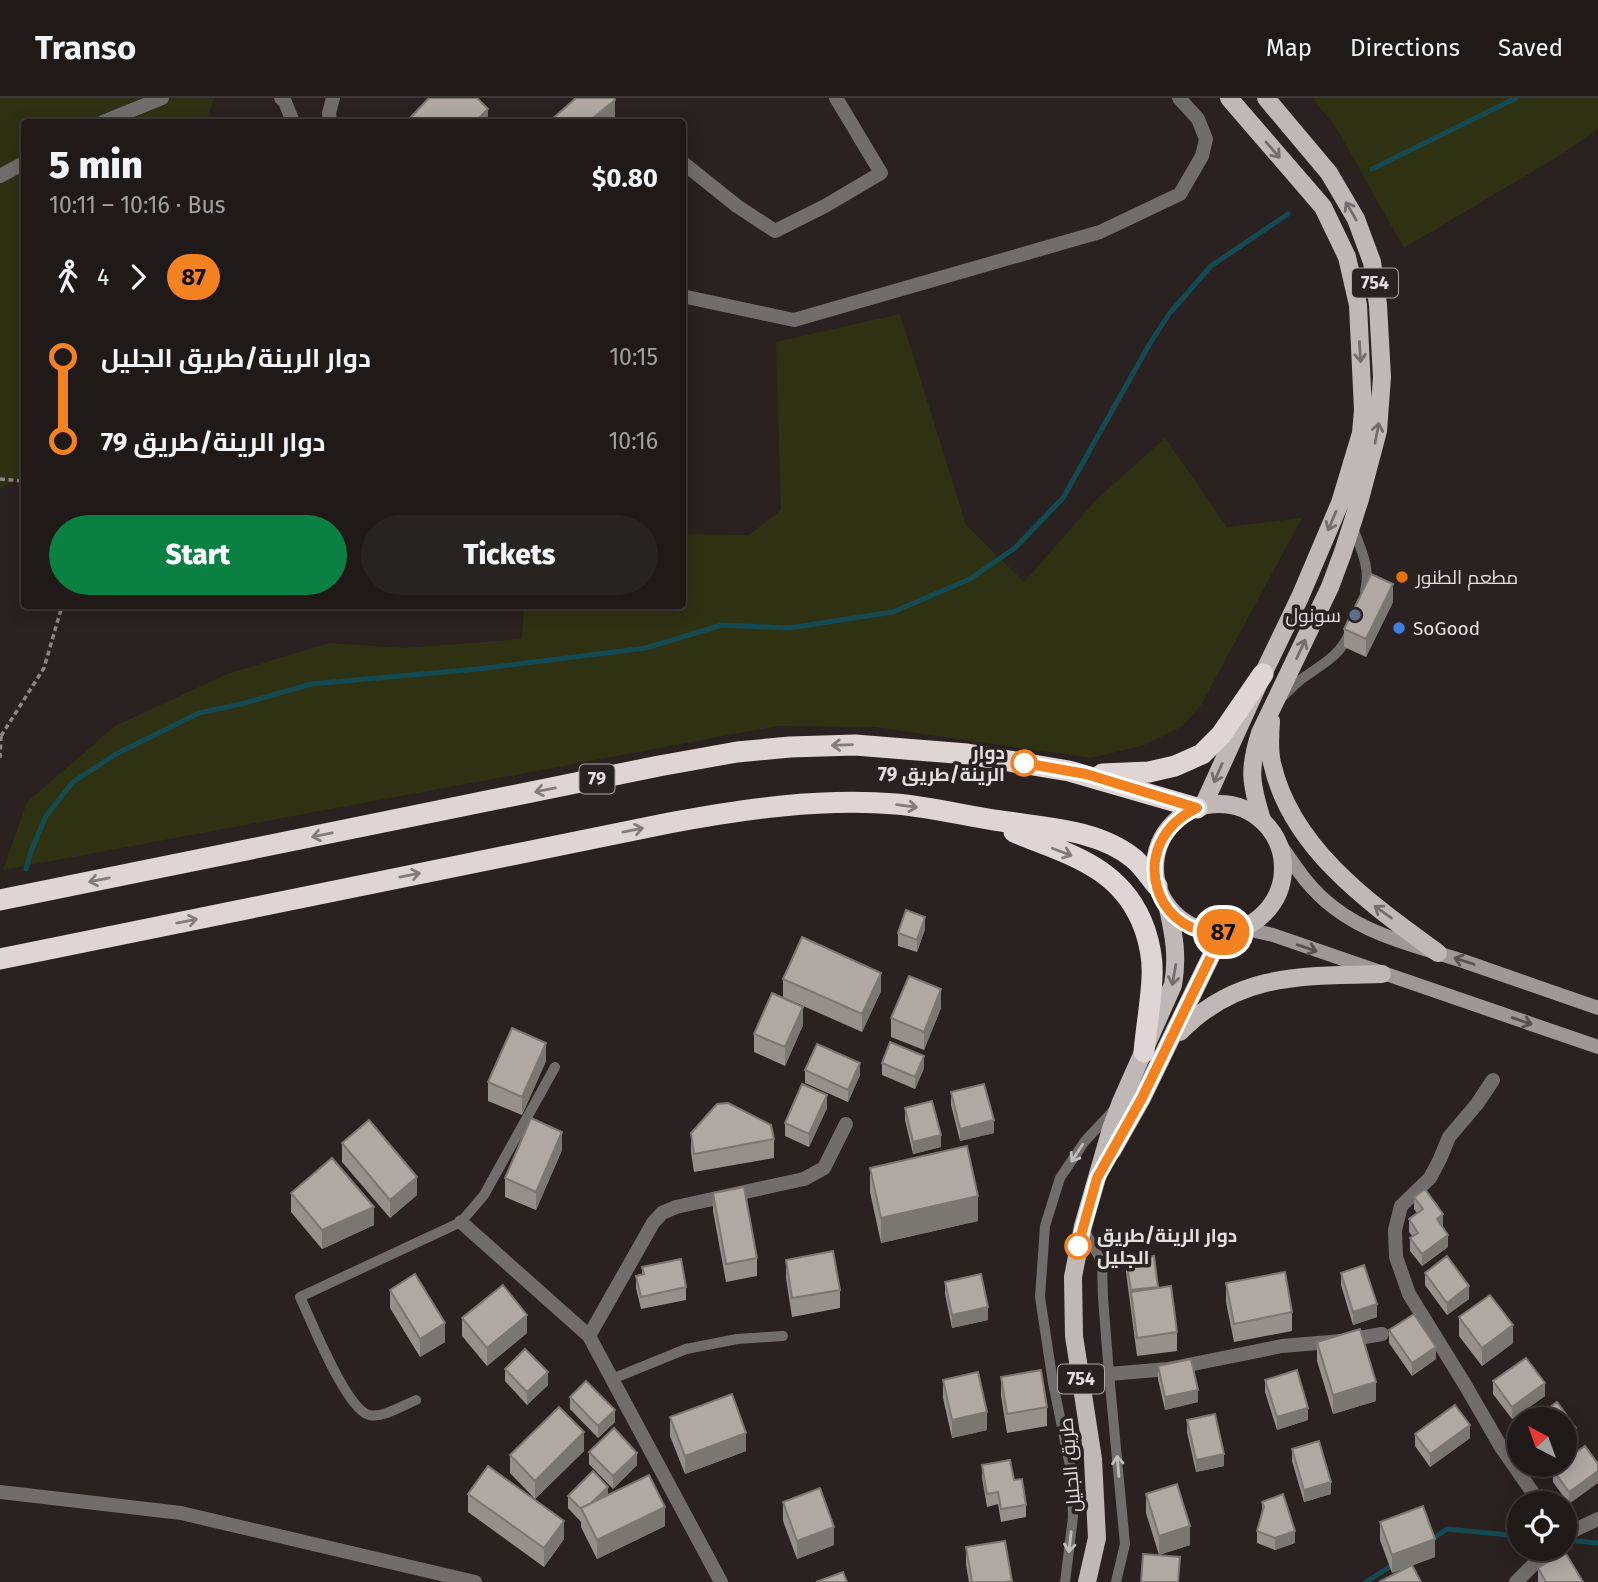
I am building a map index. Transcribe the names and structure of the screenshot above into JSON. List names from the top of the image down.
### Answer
{
  "streets": {
    "highway": ["79"],
    "main road": ["754", "طريق الجليل"]
  },
  "crossings": [
    ["754", "79"],
    ["754", "طريق الجليل"]
  ],
  "places": [
    "مطعم الطنور",
    "سونول",
    "SoGood",
    "دوار الرينة/طريق 79",
    "دوار الرينة/طريق الجليل"
  ],
  "lines": ["bus line 87"],
  "north": "top left",
  "page": {
    "header": "Transo",
    "nav": ["Map", "Directions", "Saved"],
    "on_map": "87",
    "heading": ["5 min", "10:11 – 10:16 · Bus", "$0.80"],
    "legs": ["4", "87"],
    "list": [
      {
        "name": "دوار الرينة/طريق الجليل",
        "value": "10:15"
      },
      {
        "name": "دوار الرينة/طريق 79",
        "value": "10:16"
      }
    ],
    "buttons": ["Start", "Tickets"]
  }
}
